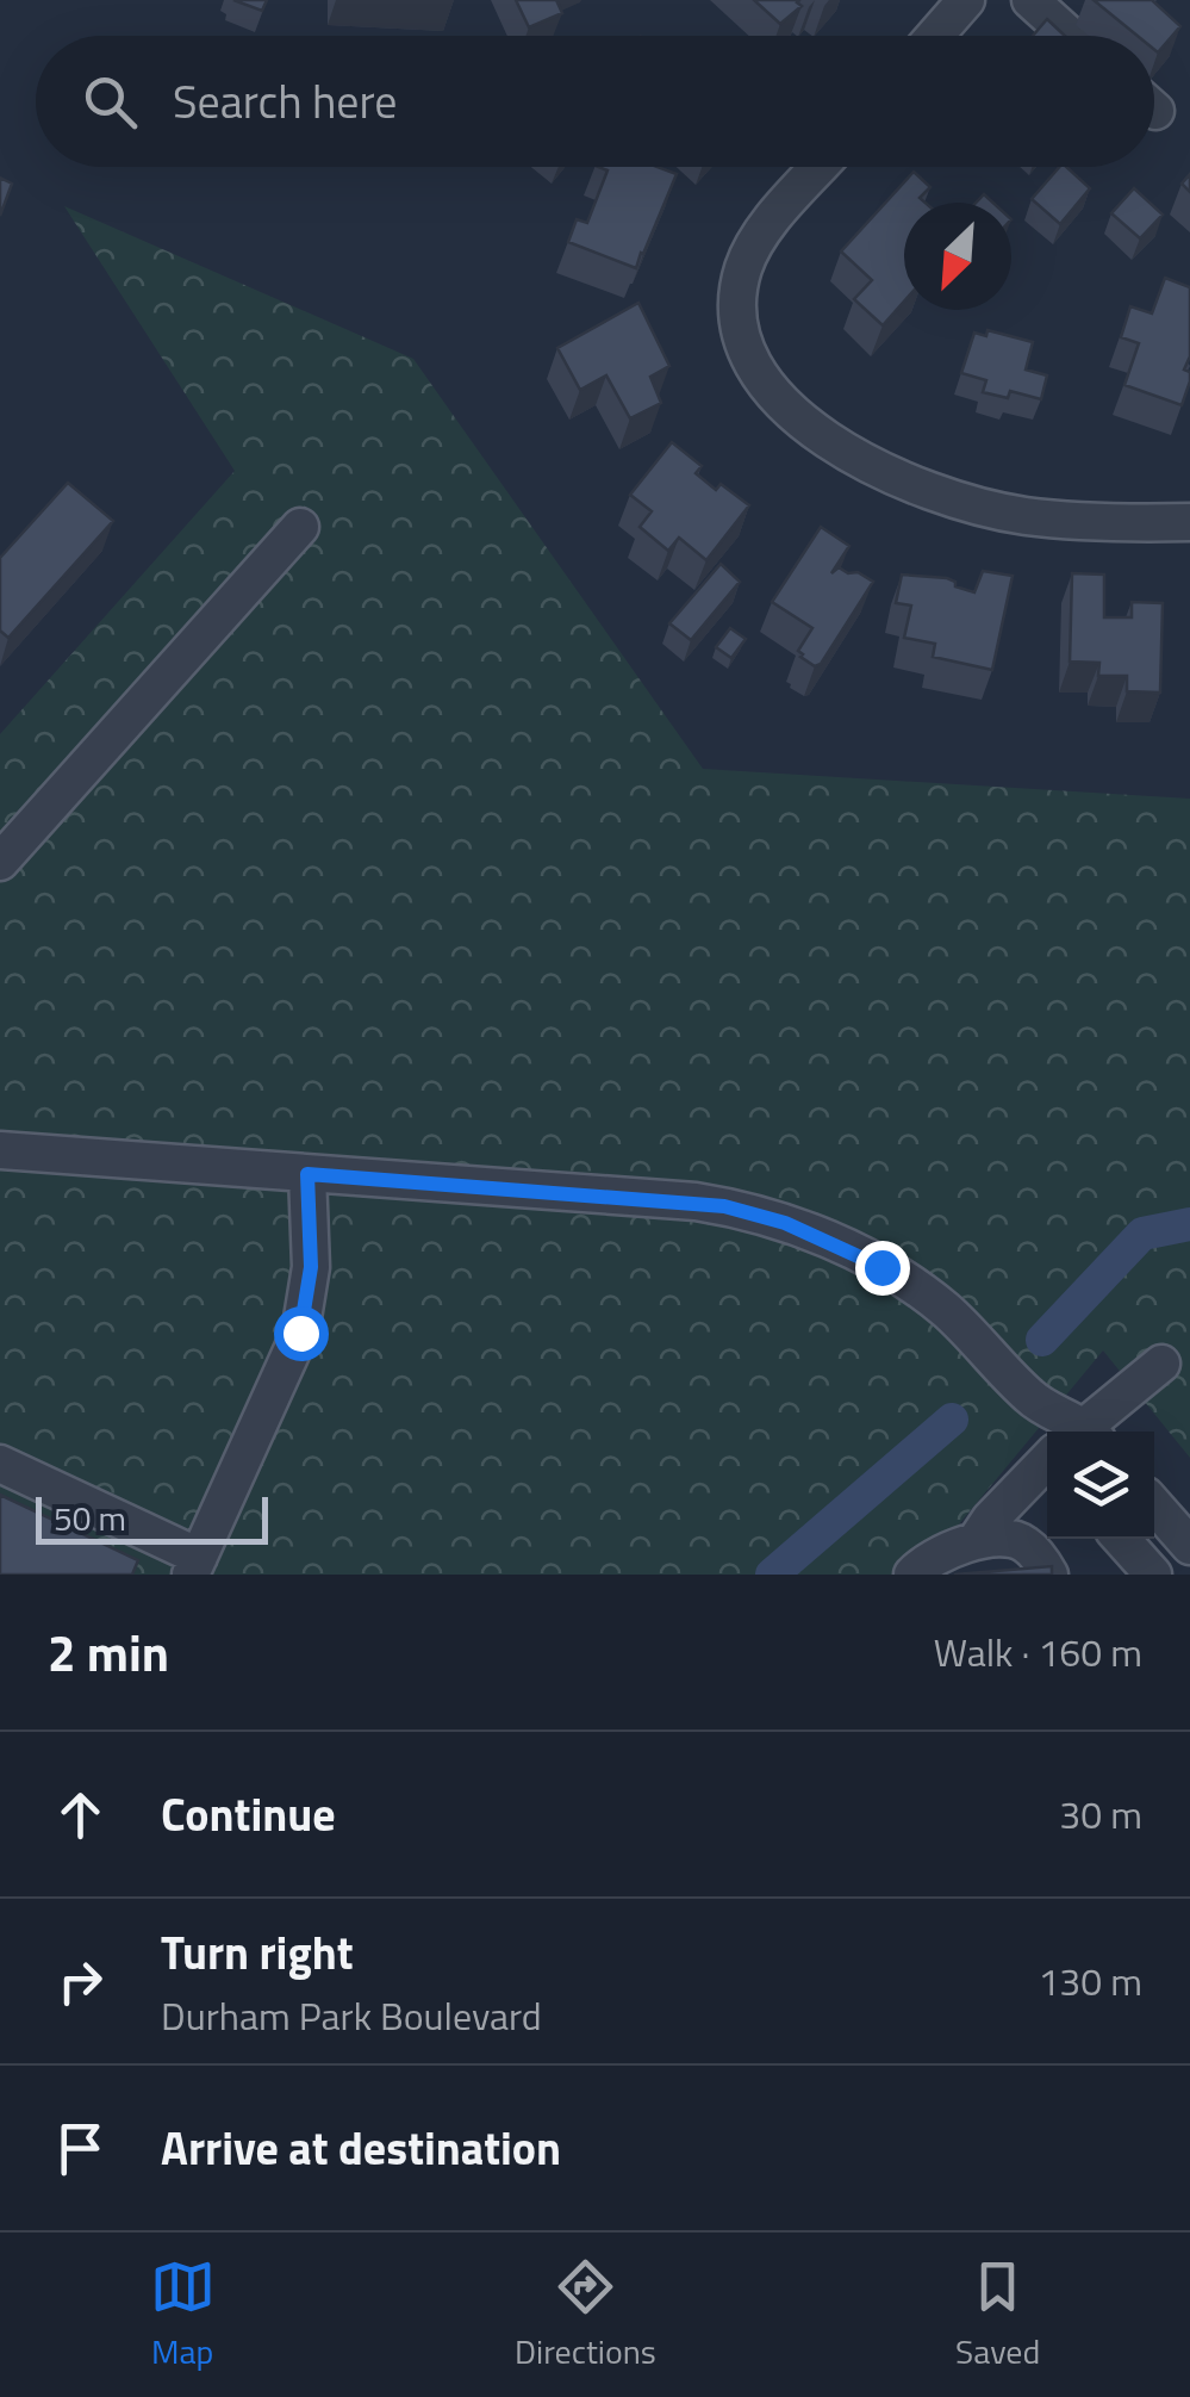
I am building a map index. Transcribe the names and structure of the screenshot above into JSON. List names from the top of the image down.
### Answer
{
  "scale_bar": "50 m",
  "north": "bottom left",
  "page": {
    "search": "Search here",
    "scale": "50 m",
    "heading": ["2 min", "Walk · 160 m"],
    "list": [
      ["Continue", "30 m"],
      ["Turn right", "Durham Park Boulevard", "130 m"],
      "Arrive at destination"
    ],
    "nav": ["Map", "Directions", "Saved"]
  }
}
